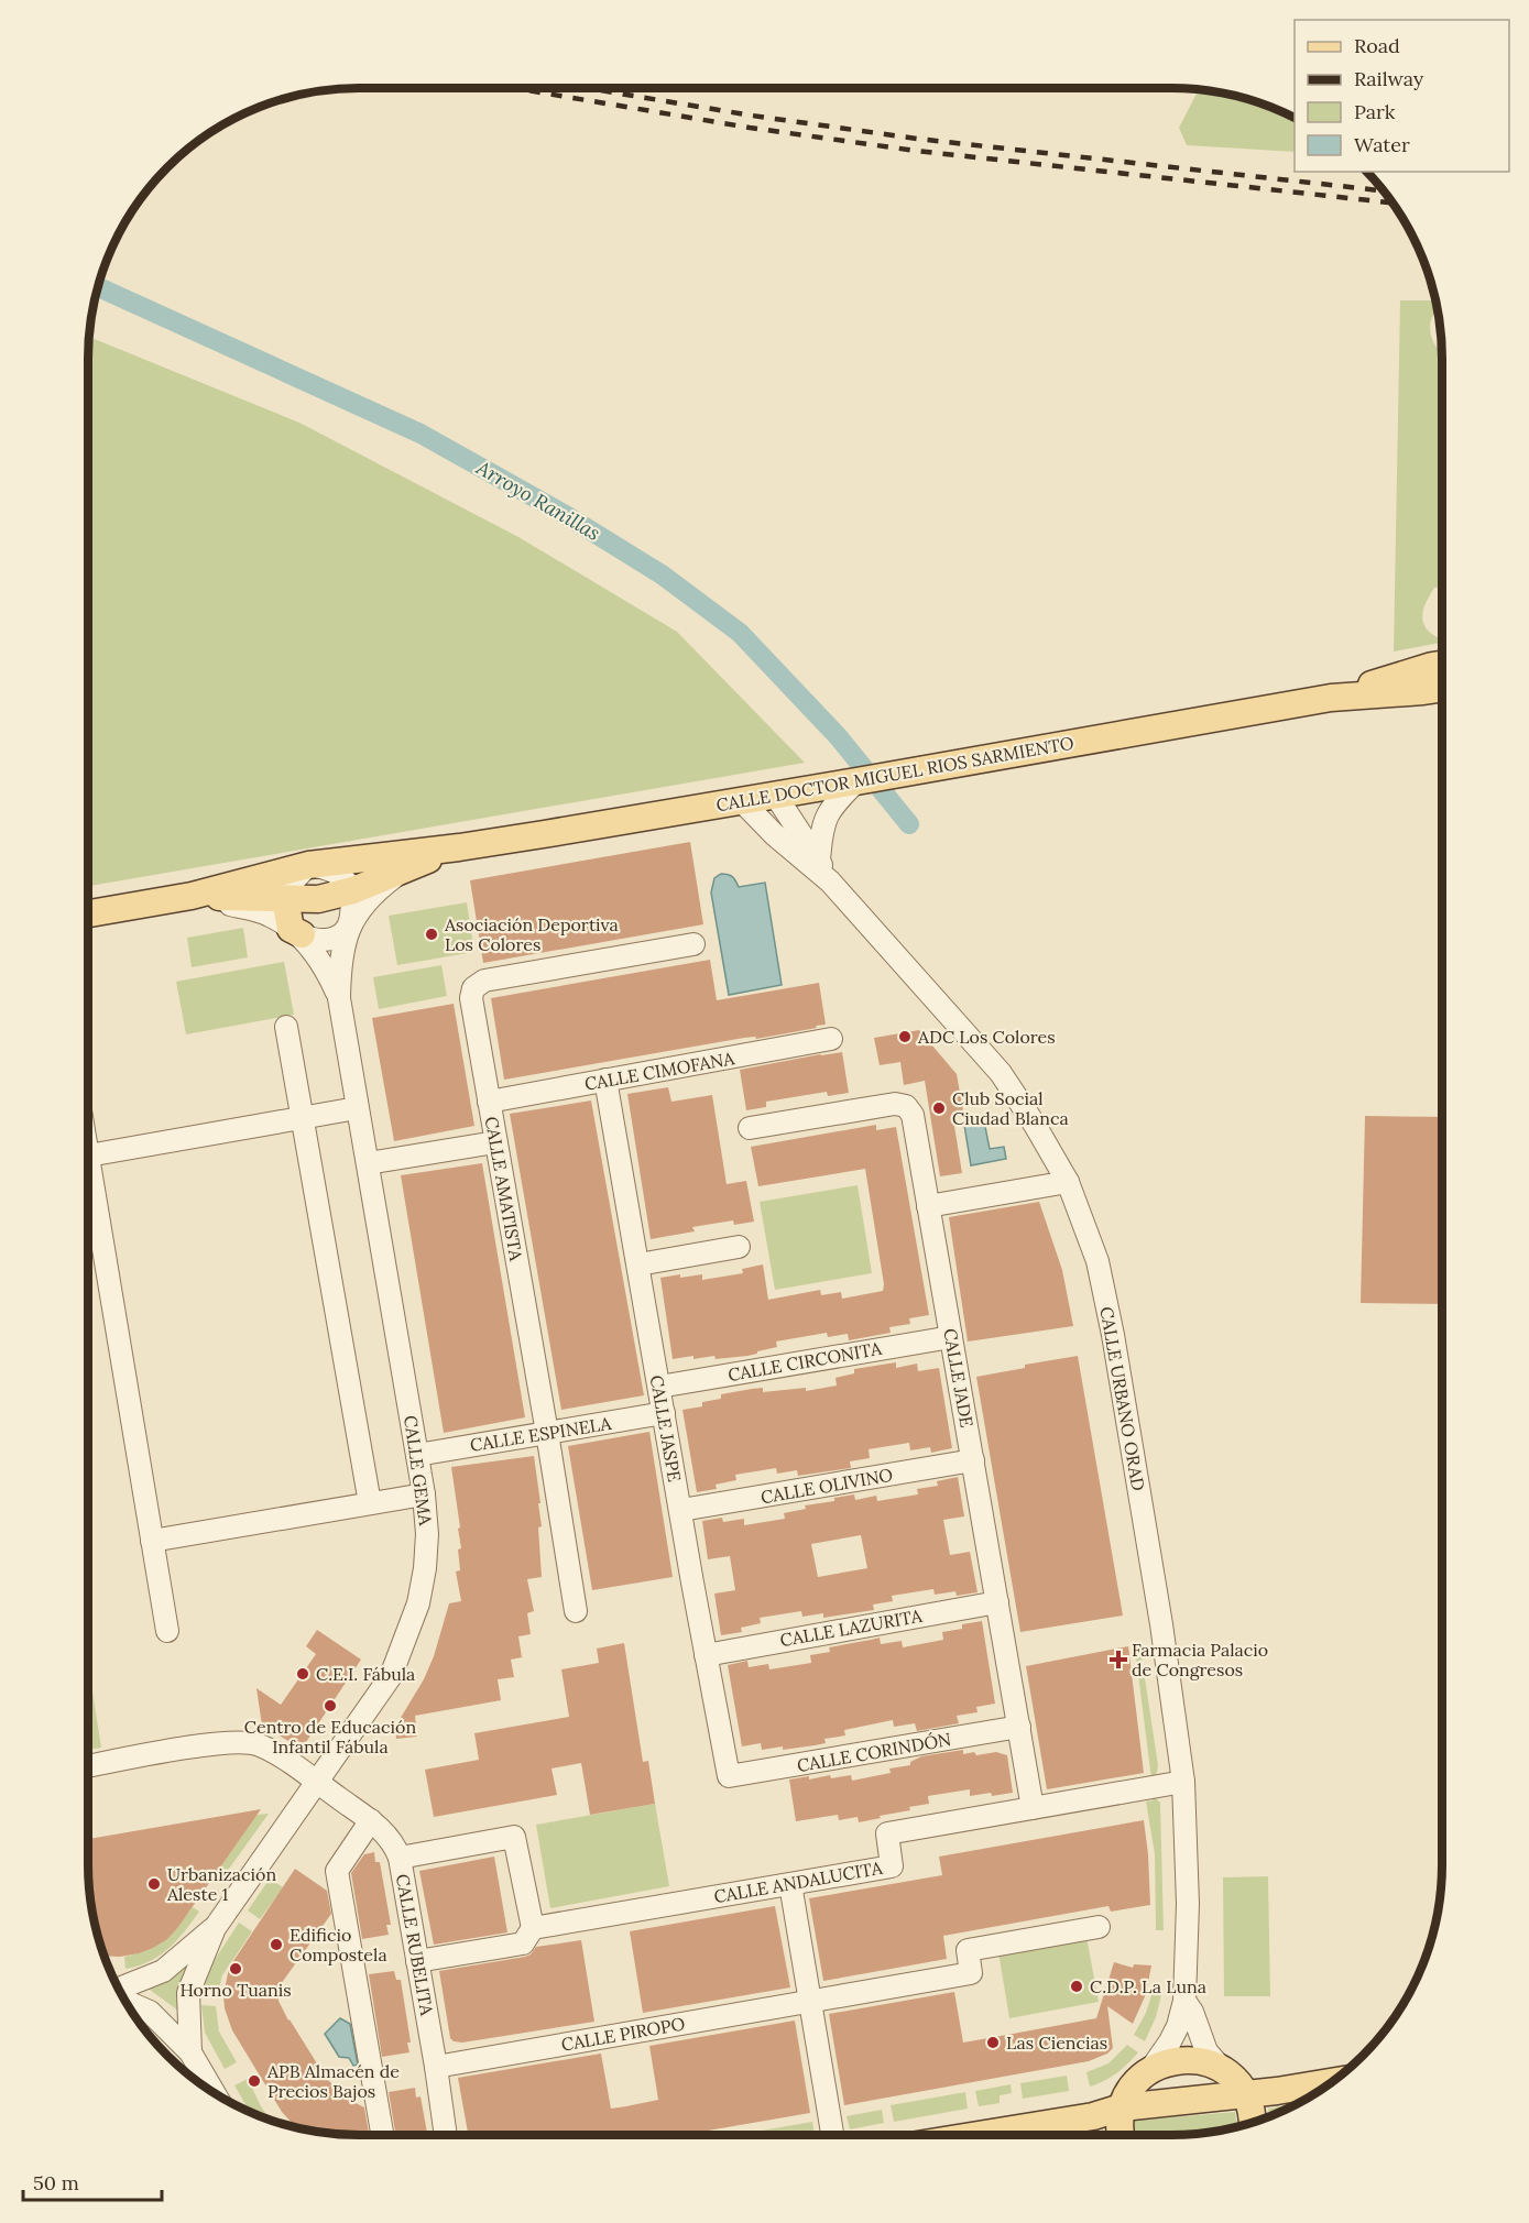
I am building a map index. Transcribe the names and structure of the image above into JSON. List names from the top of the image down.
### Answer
{
  "streets": {
    "main road": ["CALLE DOCTOR MIGUEL RIOS SARMIENTO"],
    "street": [
      "CALLE CIMOFANA",
      "CALLE AMATISTA",
      "CALLE CIRCONITA",
      "CALLE JADE",
      "CALLE URBANO ORAD",
      "CALLE JASPE",
      "CALLE ESPINELA",
      "CALLE GEMA",
      "CALLE OLIVINO",
      "CALLE LAZURITA",
      "CALLE CORINDÓN",
      "CALLE ANDALUCITA",
      "CALLE RUBELITA",
      "CALLE PIROPO"
    ]
  },
  "crossings": [
    ["CALLE DOCTOR MIGUEL RIOS SARMIENTO", "CALLE URBANO ORAD"],
    ["CALLE DOCTOR MIGUEL RIOS SARMIENTO", "CALLE GEMA"],
    ["CALLE CIMOFANA", "CALLE AMATISTA"],
    ["CALLE CIMOFANA", "CALLE JASPE"],
    ["CALLE AMATISTA", "CALLE ESPINELA"],
    ["CALLE CIRCONITA", "CALLE JADE"],
    ["CALLE CIRCONITA", "CALLE JASPE"],
    ["CALLE JADE", "CALLE OLIVINO"],
    ["CALLE JADE", "CALLE LAZURITA"],
    ["CALLE JADE", "CALLE CORINDÓN"],
    ["CALLE JADE", "CALLE ANDALUCITA"],
    ["CALLE URBANO ORAD", "CALLE ANDALUCITA"],
    ["CALLE JASPE", "CALLE ESPINELA"],
    ["CALLE JASPE", "CALLE OLIVINO"],
    ["CALLE JASPE", "CALLE LAZURITA"],
    ["CALLE JASPE", "CALLE CORINDÓN"],
    ["CALLE ESPINELA", "CALLE GEMA"],
    ["CALLE GEMA", "CALLE RUBELITA"],
    ["CALLE ANDALUCITA", "CALLE RUBELITA"],
    ["CALLE RUBELITA", "CALLE PIROPO"]
  ],
  "water": ["Arroyo Ranillas"],
  "places": {
    "other": [
      "Asociación Deportiva Los Colores",
      "ADC Los Colores",
      "Club Social Ciudad Blanca",
      "C.E.I. Fábula",
      "Centro de Educación Infantil Fábula",
      "Urbanización Aleste 1",
      "Edificio Compostela",
      "Horno Tuanis",
      "C.D.P. La Luna",
      "Las Ciencias",
      "APB Almacén de Precios Bajos"
    ],
    "health": ["Farmacia Palacio de Congresos"]
  },
  "legend": [
    "Road",
    "Railway",
    "Park",
    "Water"
  ],
  "scale_bar": "50 m"
}
